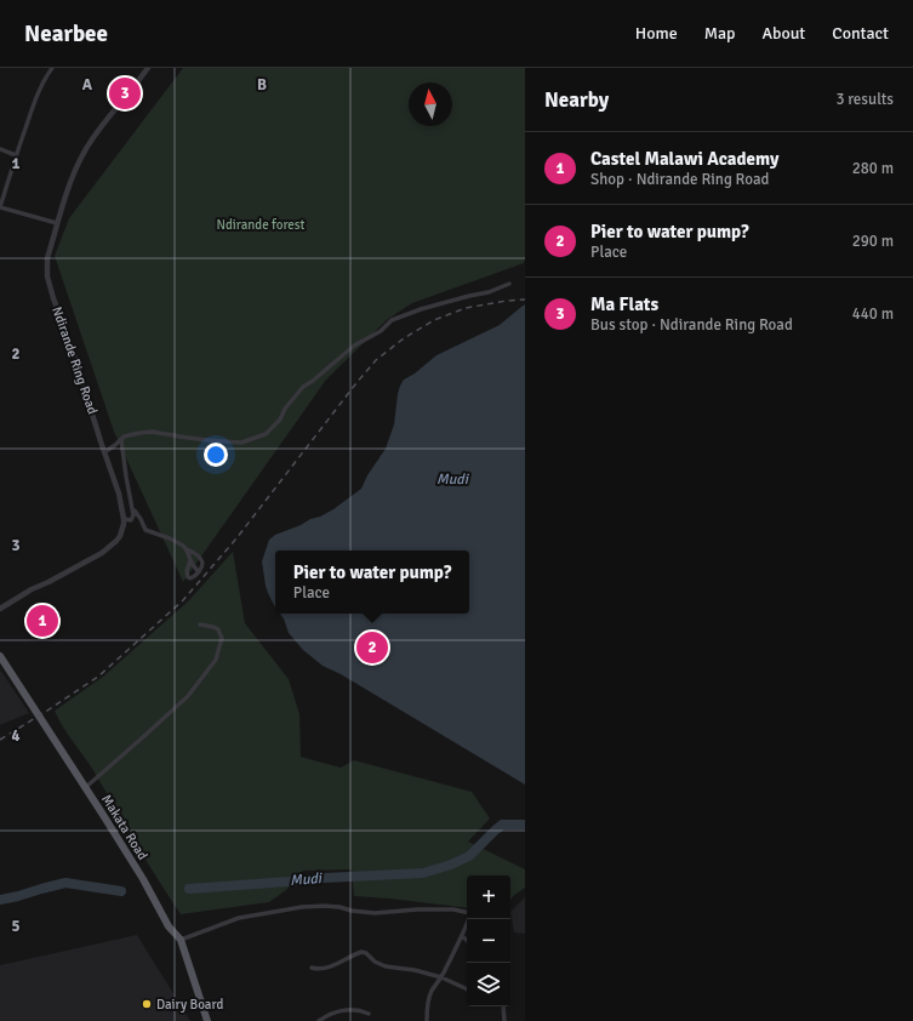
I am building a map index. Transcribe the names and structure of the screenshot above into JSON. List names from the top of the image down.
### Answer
{
  "streets": {
    "main road": ["Makata Road"],
    "street": ["Ndirande Ring Road"]
  },
  "water": ["Mudi"],
  "parks": ["Ndirande forest"],
  "places": ["Dairy Board"],
  "north": "top",
  "page": {
    "header": "Nearbee",
    "nav": [
      "Home",
      "Map",
      "About",
      "Contact"
    ],
    "heading": ["Nearby", "3 results"],
    "pins": ["3", "1", "2"],
    "list": [
      {
        "mark": "1",
        "name": "Castel Malawi Academy",
        "note": "Shop · Ndirande Ring Road",
        "value": "280 m"
      },
      {
        "mark": "2",
        "name": "Pier to water pump?",
        "note": "Place",
        "value": "290 m"
      },
      {
        "mark": "3",
        "name": "Ma Flats",
        "note": "Bus stop · Ndirande Ring Road",
        "value": "440 m"
      }
    ],
    "popup": ["Pier to water pump?", "Place"],
    "map_buttons": ["+", "−"]
  },
  "grid": {
    "columns": ["A", "B"],
    "rows": [
      "1",
      "2",
      "3",
      "4",
      "5"
    ]
  }
}
